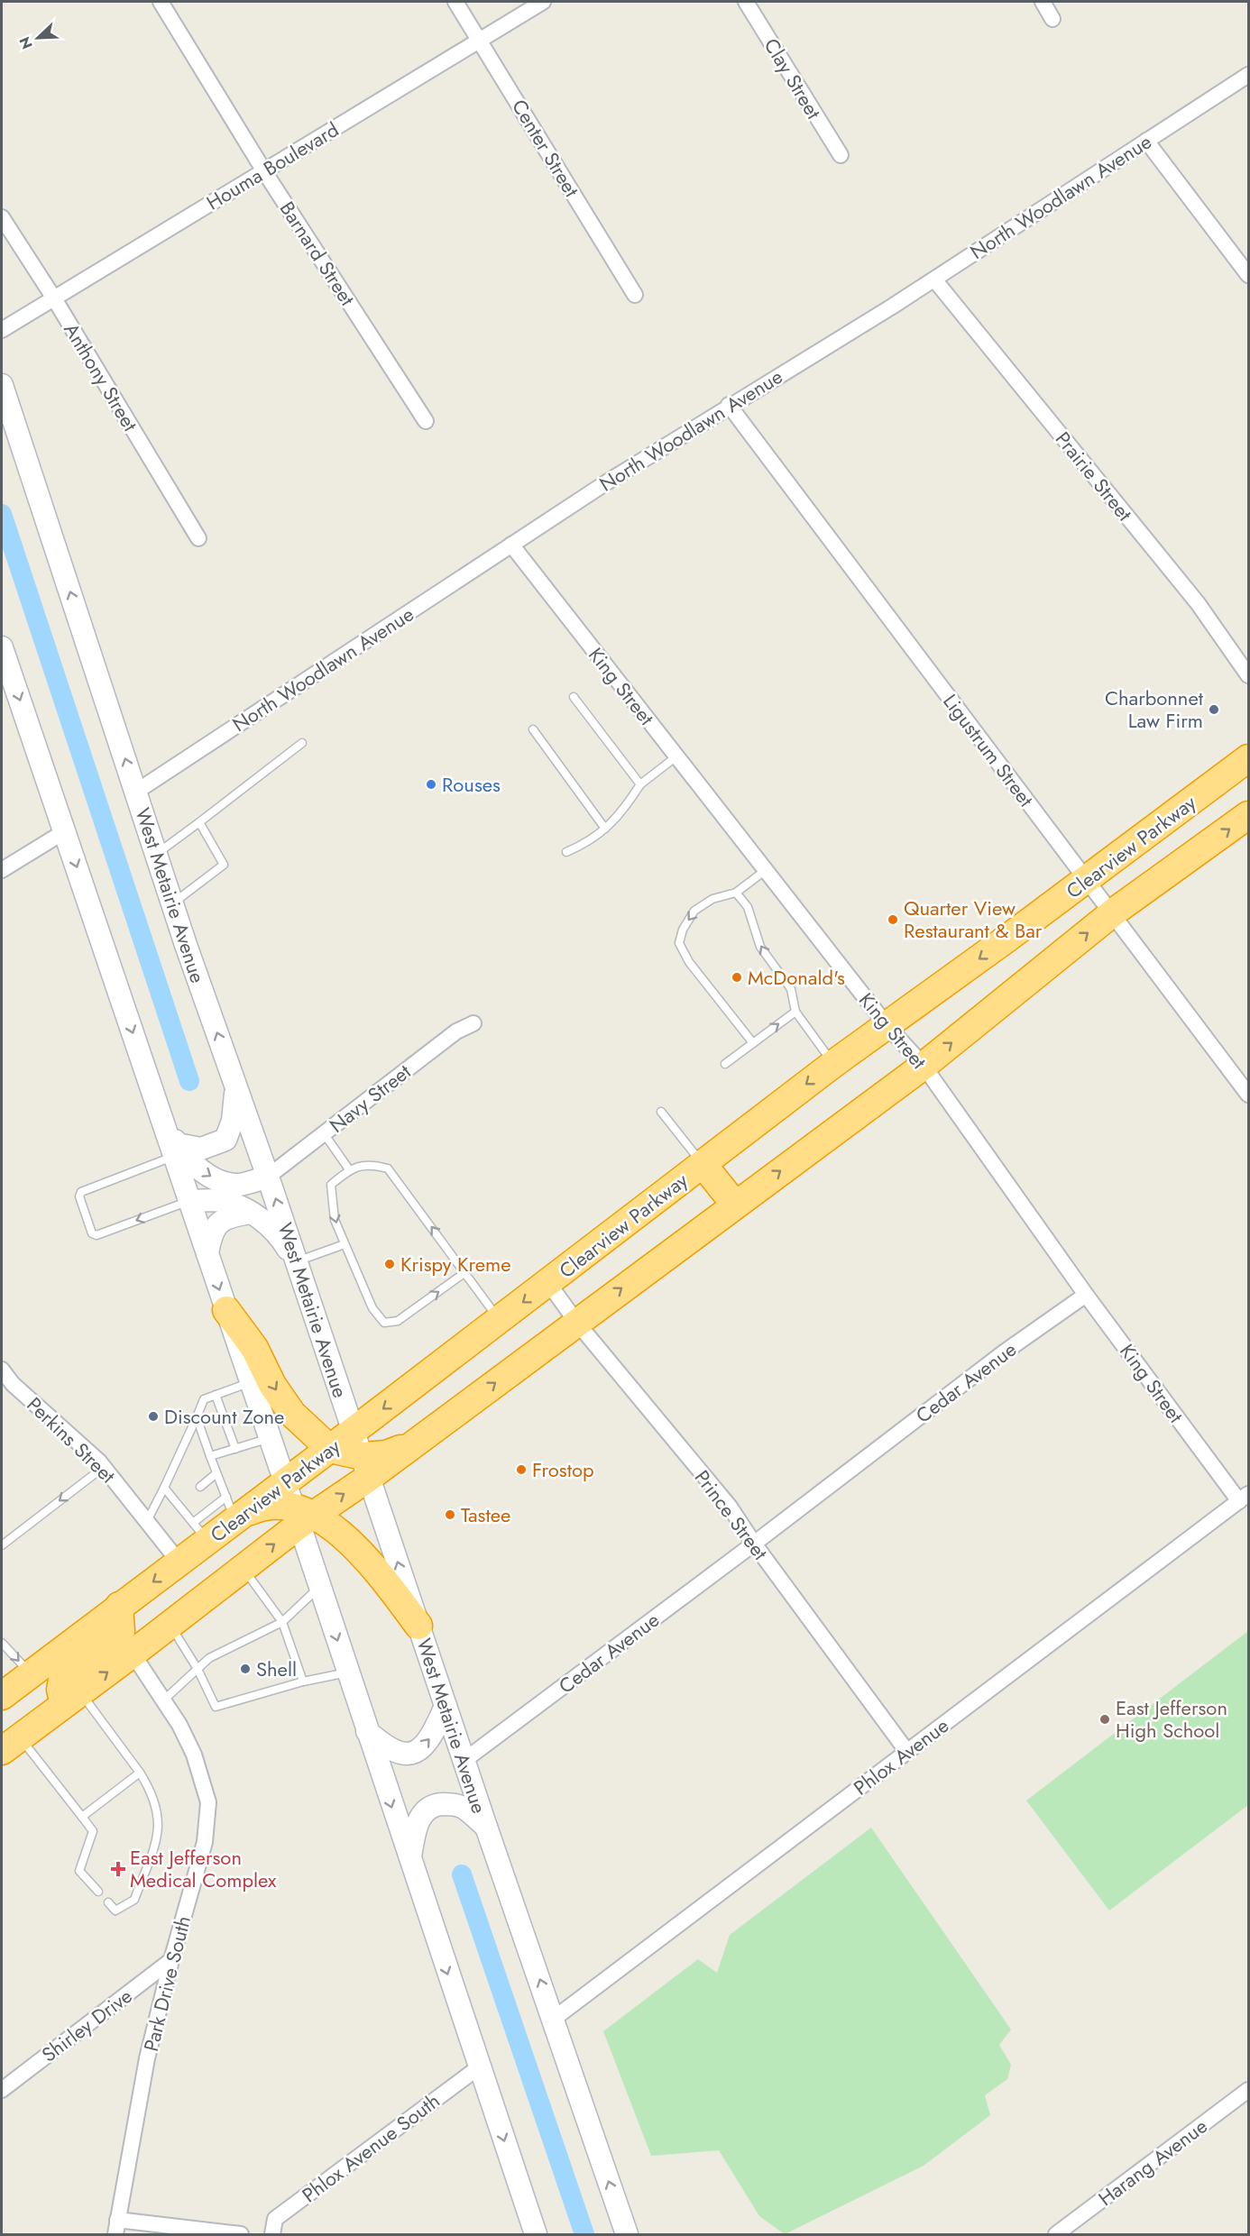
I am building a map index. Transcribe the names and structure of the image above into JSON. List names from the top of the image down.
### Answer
{
  "streets": {
    "highway": ["Clearview Parkway"],
    "main road": ["West Metairie Avenue"],
    "street": [
      "Clay Street",
      "Center Street",
      "Houma Boulevard",
      "North Woodlawn Avenue",
      "Barnard Street",
      "Anthony Street",
      "Prairie Street",
      "King Street",
      "Ligustrum Street",
      "Navy Street",
      "Cedar Avenue",
      "Perkins Street",
      "Prince Street",
      "Phlox Avenue",
      "Park Drive South",
      "Shirley Drive",
      "Phlox Avenue South",
      "Harang Avenue"
    ]
  },
  "crossings": [
    ["Center Street", "Houma Boulevard"],
    ["Houma Boulevard", "Barnard Street"],
    ["Houma Boulevard", "Anthony Street"],
    ["North Woodlawn Avenue", "Prairie Street"],
    ["North Woodlawn Avenue", "King Street"],
    ["North Woodlawn Avenue", "Ligustrum Street"],
    ["North Woodlawn Avenue", "West Metairie Avenue"],
    ["King Street", "Clearview Parkway"],
    ["King Street", "Cedar Avenue"],
    ["King Street", "Phlox Avenue"],
    ["Ligustrum Street", "Clearview Parkway"],
    ["Clearview Parkway", "West Metairie Avenue"],
    ["Clearview Parkway", "Perkins Street"],
    ["Clearview Parkway", "Prince Street"],
    ["Clearview Parkway", "Park Drive South"],
    ["West Metairie Avenue", "Navy Street"],
    ["West Metairie Avenue", "Cedar Avenue"],
    ["West Metairie Avenue", "Phlox Avenue"],
    ["Cedar Avenue", "Prince Street"],
    ["Prince Street", "Phlox Avenue"],
    ["Park Drive South", "Shirley Drive"]
  ],
  "places": {
    "other": [
      "Charbonnet Law Firm",
      "Rouses",
      "Quarter View Restaurant & Bar",
      "McDonald's",
      "Krispy Kreme",
      "Discount Zone",
      "Frostop",
      "Tastee",
      "Shell",
      "East Jefferson High School"
    ],
    "health": ["East Jefferson Medical Complex"]
  },
  "north": "bottom left"
}
